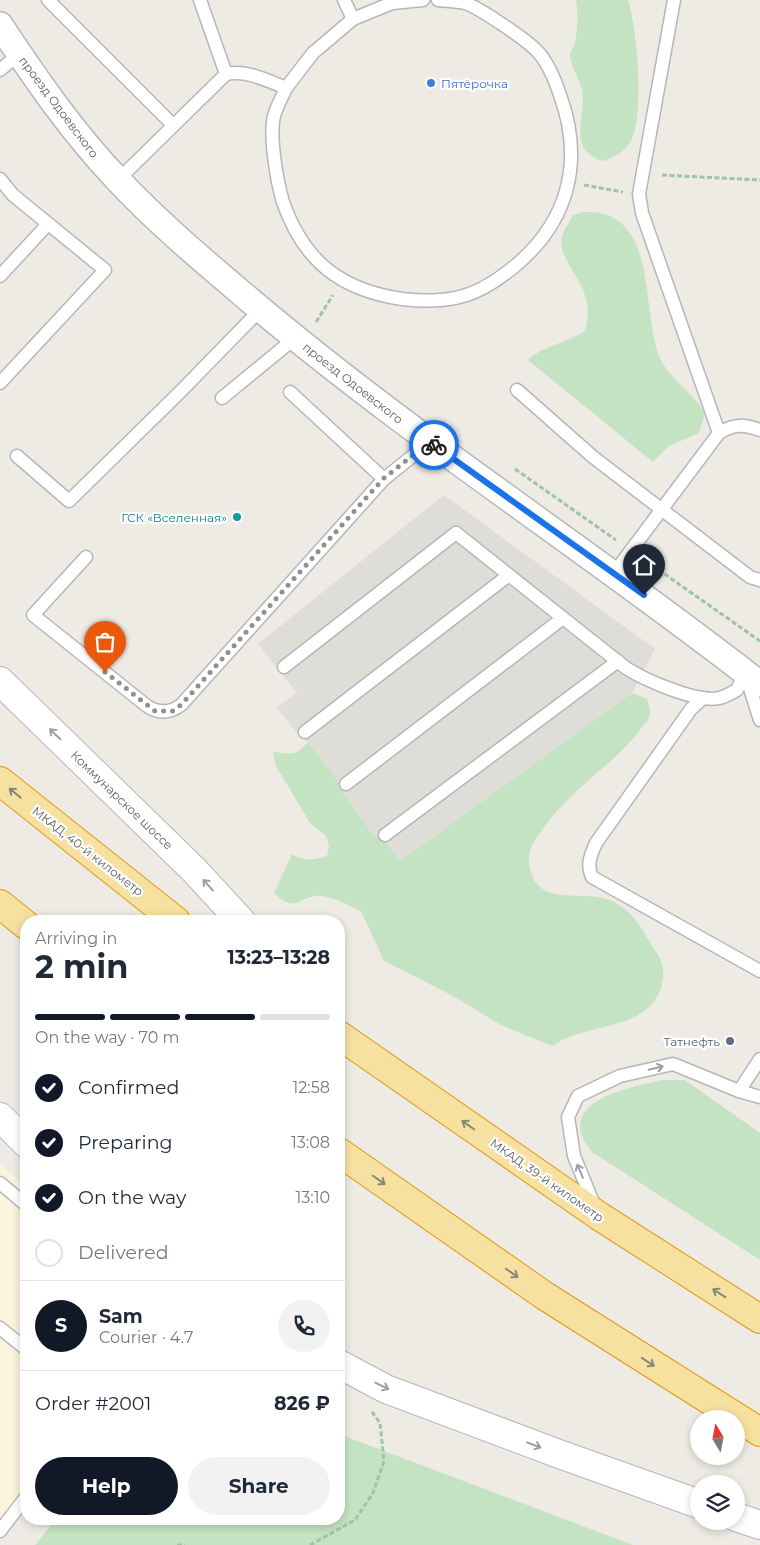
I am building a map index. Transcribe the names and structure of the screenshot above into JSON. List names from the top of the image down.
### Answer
{
  "streets": {
    "highway": ["МКАД, 40-й километр", "МКАД, 39-й километр"],
    "main road": ["Коммунарское шоссе"],
    "street": ["проезд Одоевского"]
  },
  "one_way": ["Коммунарское шоссе", "МКАД, 40-й километр"],
  "places": ["Пятёрочка", "ГСК «Вселенная»", "Татнефть"],
  "north": "top",
  "page": {
    "heading": ["2 min", "Arriving in", "13:23–13:28"],
    "panel": [
      "Sam",
      "Courier · 4.7",
      "Order #2001",
      "826 ₽"
    ],
    "bar": "On the way · 70 m",
    "list": [
      ["Confirmed", "12:58"],
      ["Preparing", "13:08"],
      ["On the way", "13:10"],
      "Delivered"
    ],
    "round": "S",
    "buttons": ["Help", "Share"]
  }
}
